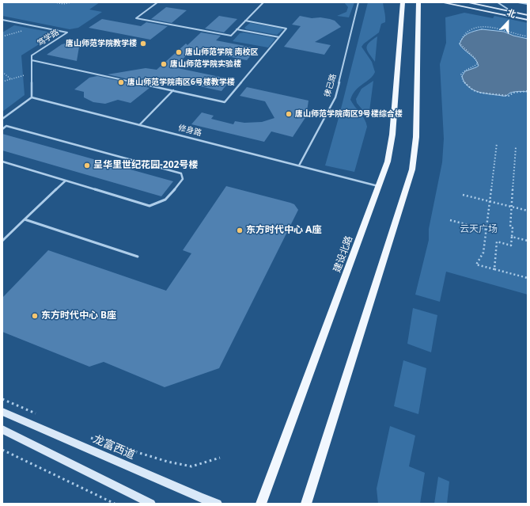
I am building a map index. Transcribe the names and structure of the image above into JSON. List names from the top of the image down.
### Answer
{
  "streets": {
    "main road": ["建设北路", "龙富西道"],
    "lane": ["笃学路", "律己路", "修身路"]
  },
  "crossings": [
    ["律己路", "修身路"],
    ["修身路", "建设北路"]
  ],
  "parks": ["云天广场"],
  "places": [
    "唐山师范学院教学楼",
    "唐山师范学院 南校区",
    "唐山师范学院实验楼",
    "唐山师范学院南区6号楼教学楼",
    "唐山师范学院南区9号楼综合楼",
    "呈华里世纪花园-202号楼",
    "东方时代中心 A座",
    "东方时代中心 B座"
  ],
  "north": "top"
}
